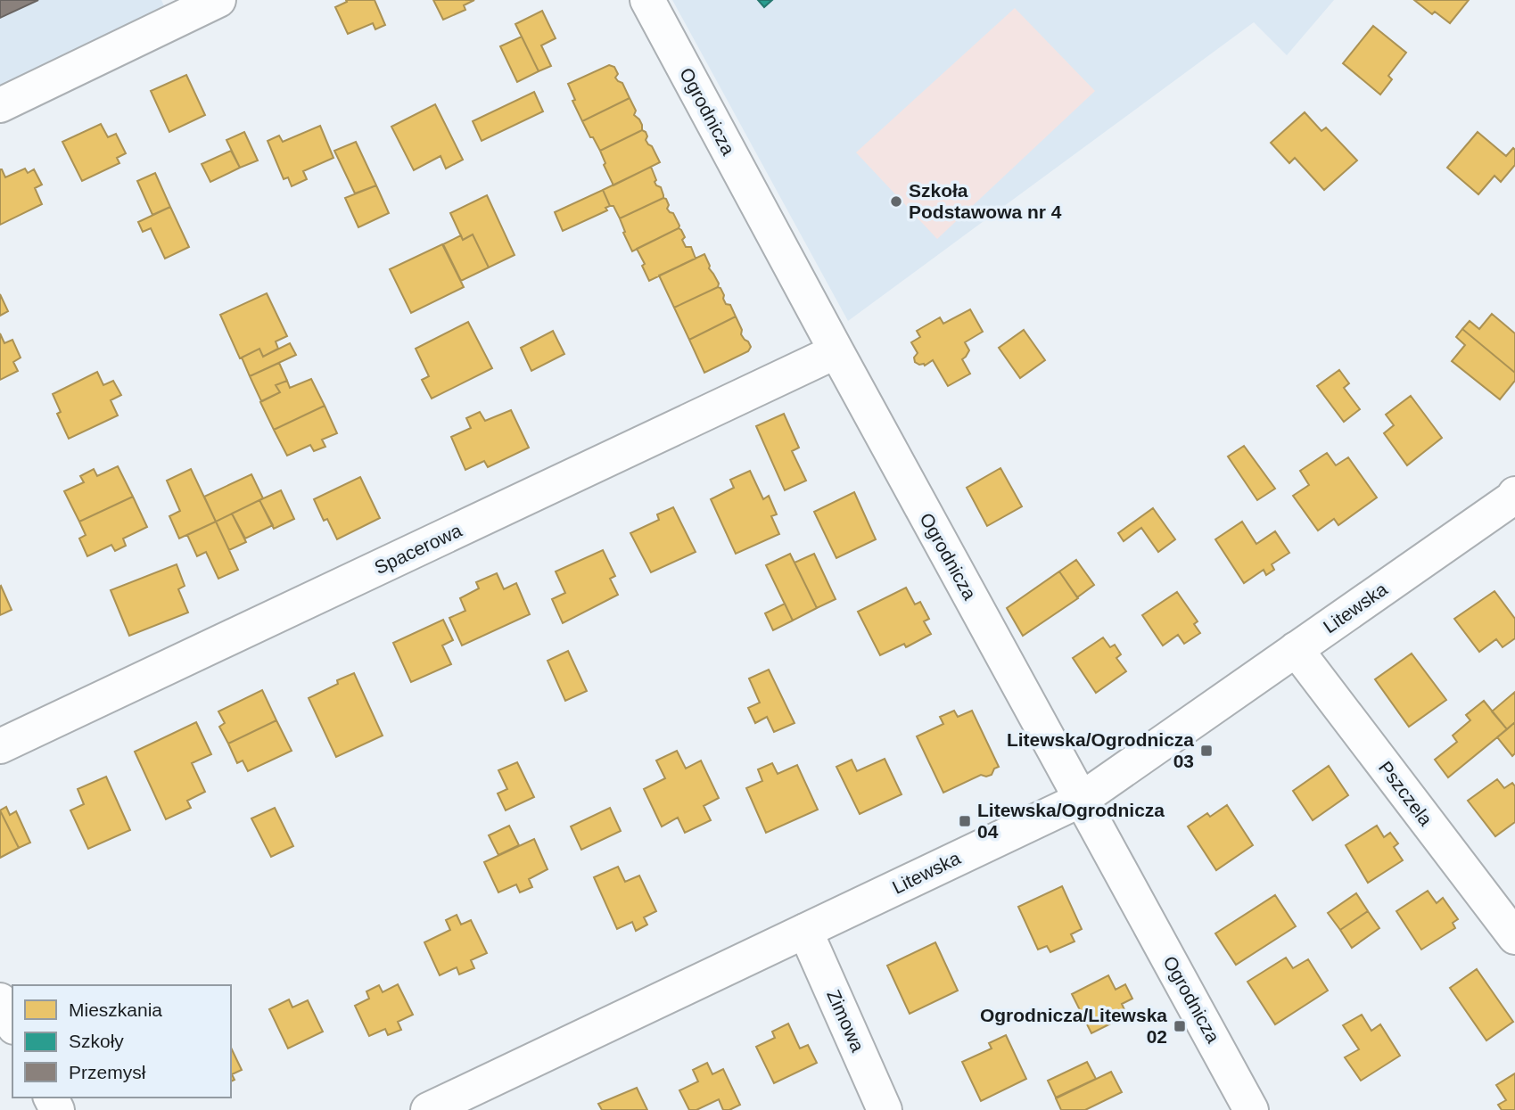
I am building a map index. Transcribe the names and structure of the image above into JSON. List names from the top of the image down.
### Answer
{
  "streets": {
    "street": [
      "Ogrodnicza",
      "Spacerowa",
      "Litewska",
      "Pszczela",
      "Zimowa"
    ]
  },
  "crossings": [
    ["Ogrodnicza", "Spacerowa"],
    ["Ogrodnicza", "Litewska"],
    ["Litewska", "Pszczela"],
    ["Litewska", "Zimowa"]
  ],
  "places": {
    "other": ["Szkoła Podstawowa nr 4"],
    "transit": ["Litewska/Ogrodnicza 03", "Litewska/Ogrodnicza 04", "Ogrodnicza/Litewska 02"]
  },
  "legend": ["Mieszkania", "Szkoły", "Przemysł"]
}
